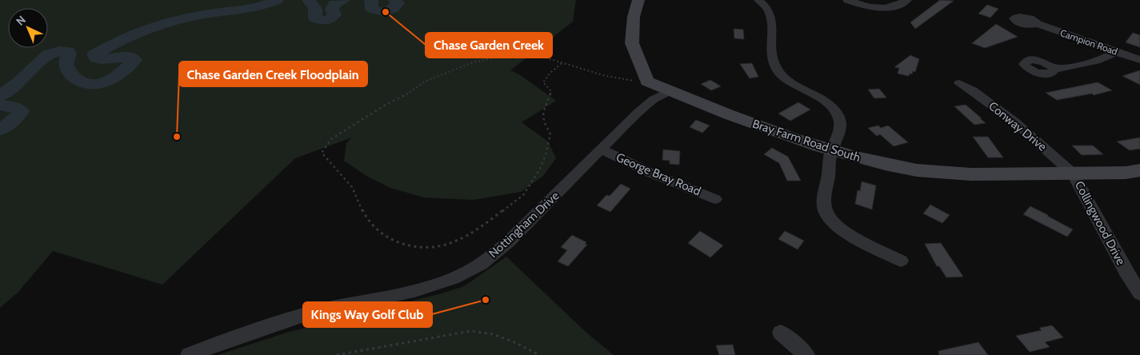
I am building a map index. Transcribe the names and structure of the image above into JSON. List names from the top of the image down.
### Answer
{
  "streets": {
    "street": [
      "Campion Road",
      "Conway Drive",
      "Bray Farm Road South",
      "George Bray Road",
      "Collingwood Drive",
      "Nottingham Drive"
    ]
  },
  "crossings": [
    ["Conway Drive", "Bray Farm Road South"],
    ["Conway Drive", "Collingwood Drive"],
    ["Bray Farm Road South", "Collingwood Drive"],
    ["Bray Farm Road South", "Nottingham Drive"],
    ["George Bray Road", "Nottingham Drive"]
  ],
  "places": ["Chase Garden Creek", "Chase Garden Creek Floodplain", "Kings Way Golf Club"],
  "north": "top left"
}
